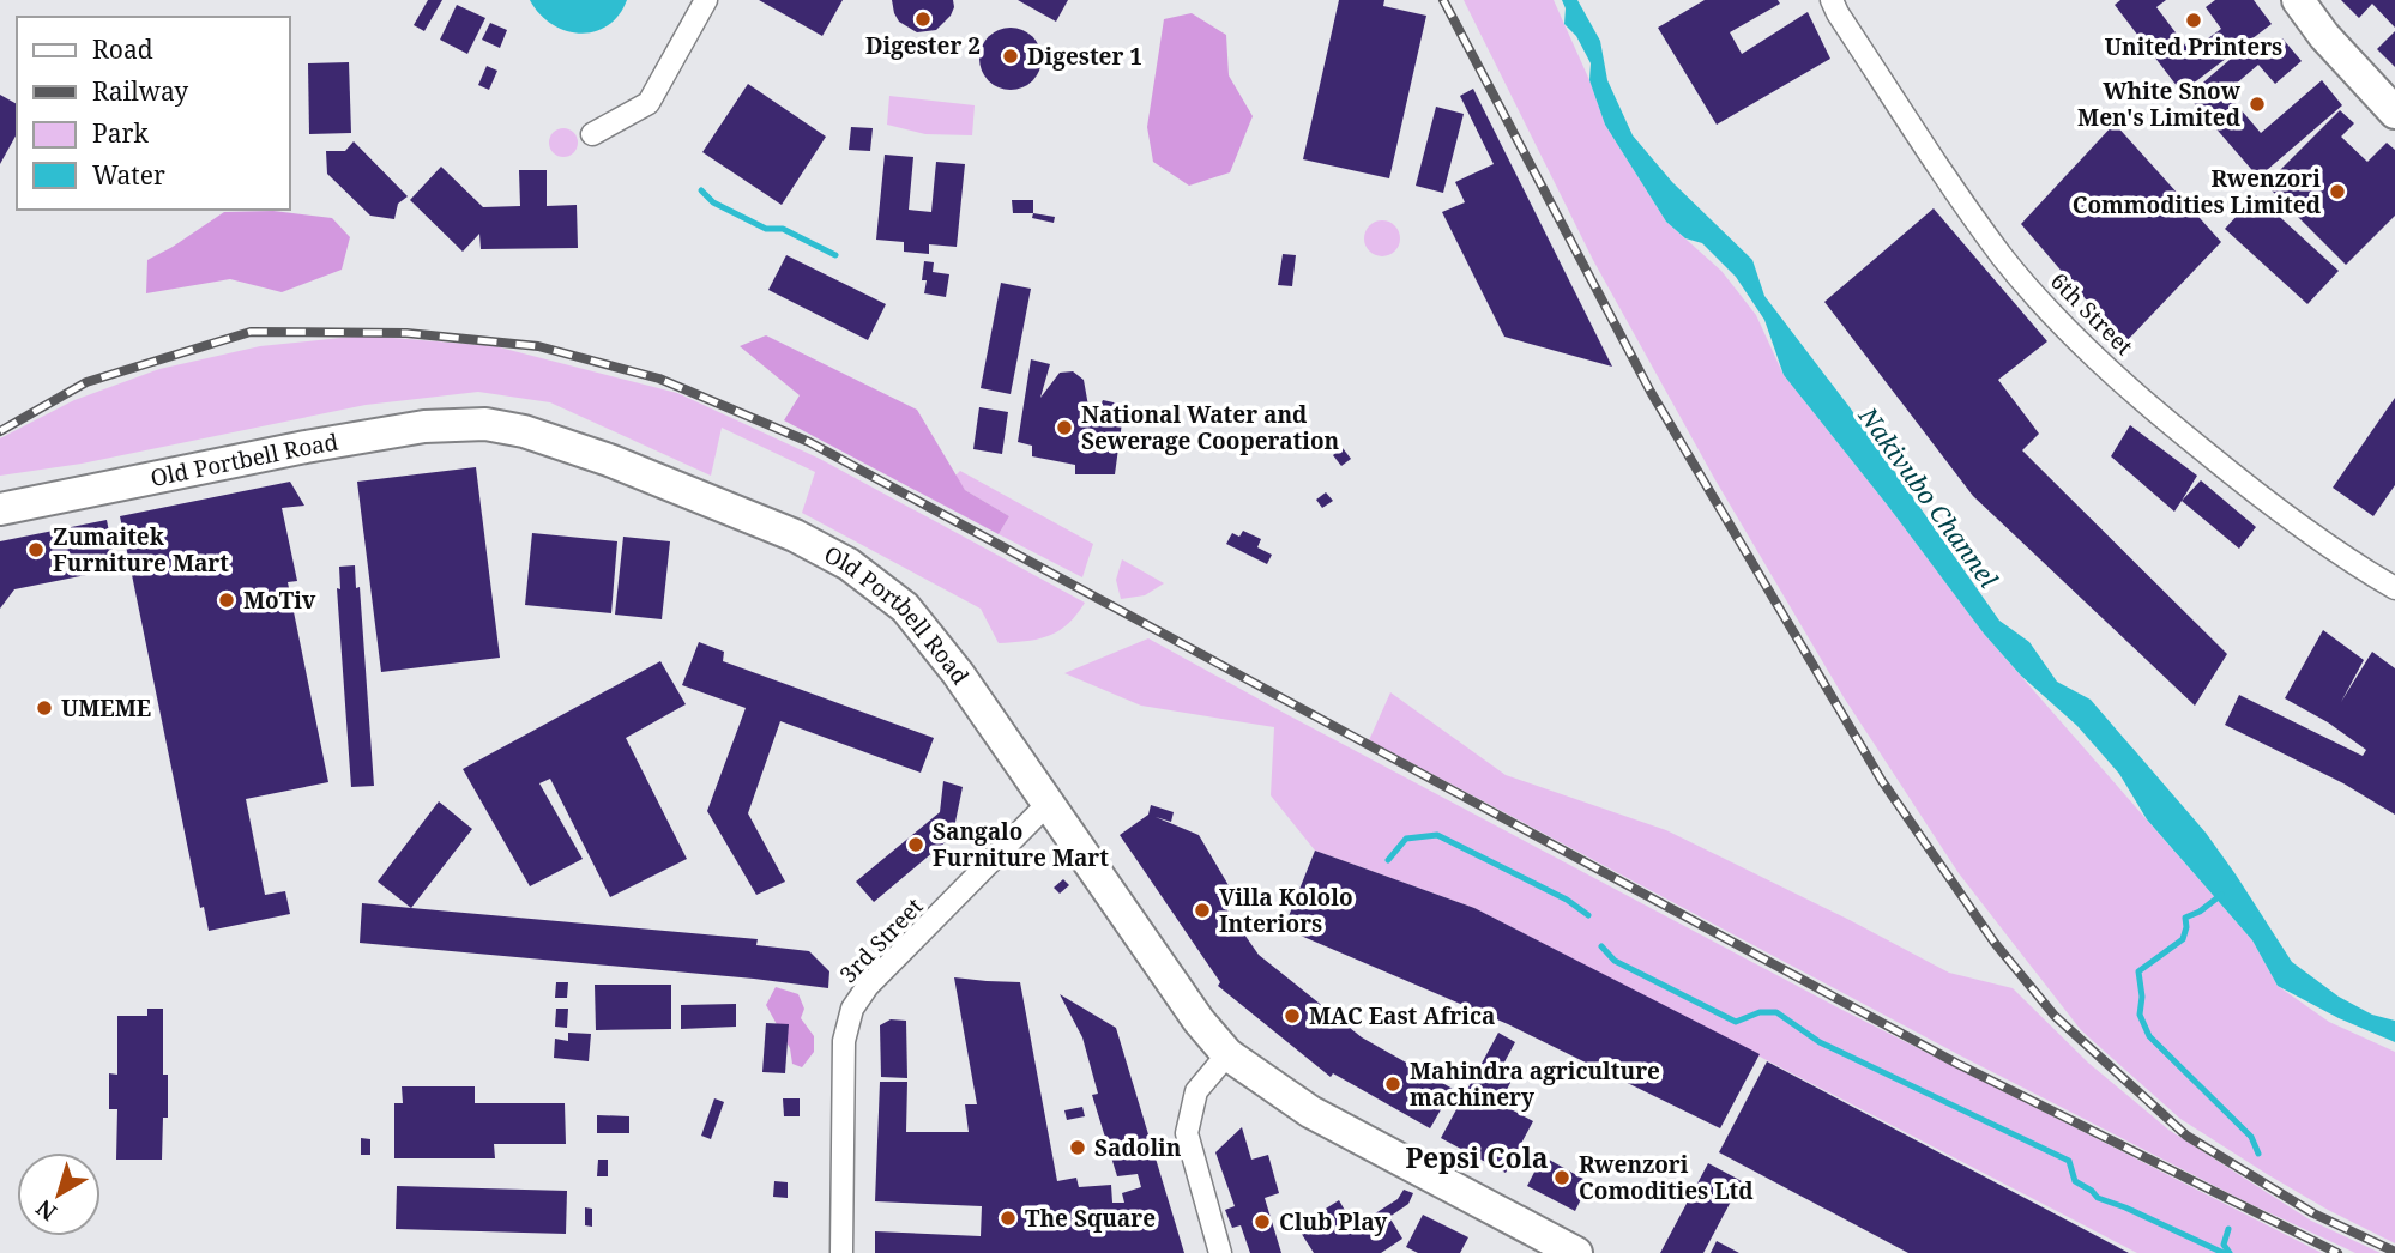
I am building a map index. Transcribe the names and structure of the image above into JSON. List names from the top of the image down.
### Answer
{
  "streets": {
    "main road": ["Old Portbell Road"],
    "street": ["6th Street", "3rd Street"]
  },
  "crossings": [
    ["Old Portbell Road", "3rd Street"]
  ],
  "districts": ["Pepsi Cola"],
  "water": ["Nakivubo Channel"],
  "places": [
    "Digester 2",
    "United Printers",
    "Digester 1",
    "White Snow Men's Limited",
    "Rwenzori Commodities Limited",
    "National Water and Sewerage Cooperation",
    "Zumaitek Furniture Mart",
    "MoTiv",
    "UMEME",
    "Sangalo Furniture Mart",
    "Villa Kololo Interiors",
    "MAC East Africa",
    "Mahindra agriculture machinery",
    "Sadolin",
    "Rwenzori Comodities Ltd",
    "The Square",
    "Club Play"
  ],
  "legend": [
    "Road",
    "Railway",
    "Park",
    "Water"
  ],
  "north": "bottom left"
}
